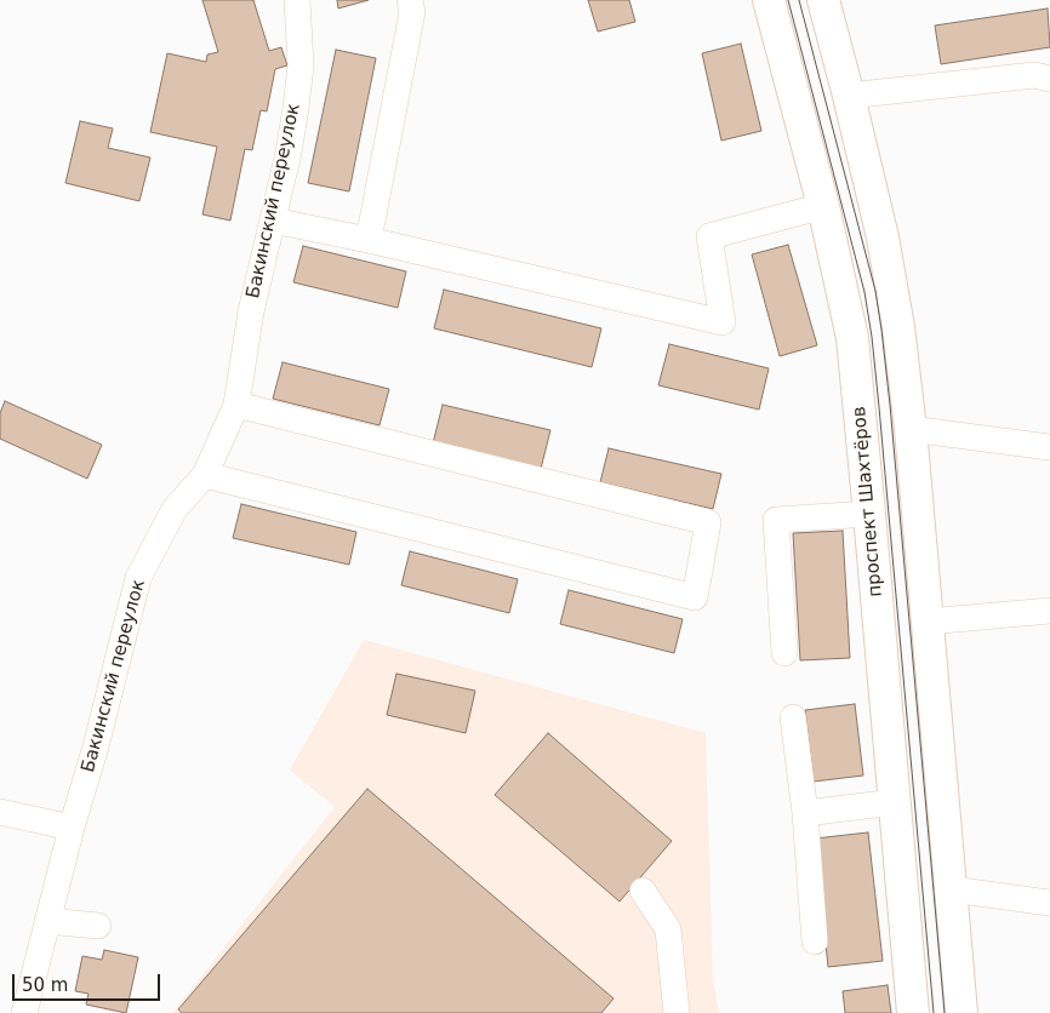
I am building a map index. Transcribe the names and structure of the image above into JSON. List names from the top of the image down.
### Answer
{
  "streets": {
    "main road": ["проспект Шахтёров"],
    "street": ["Бакинский переулок"]
  },
  "scale_bar": "50 m"
}
